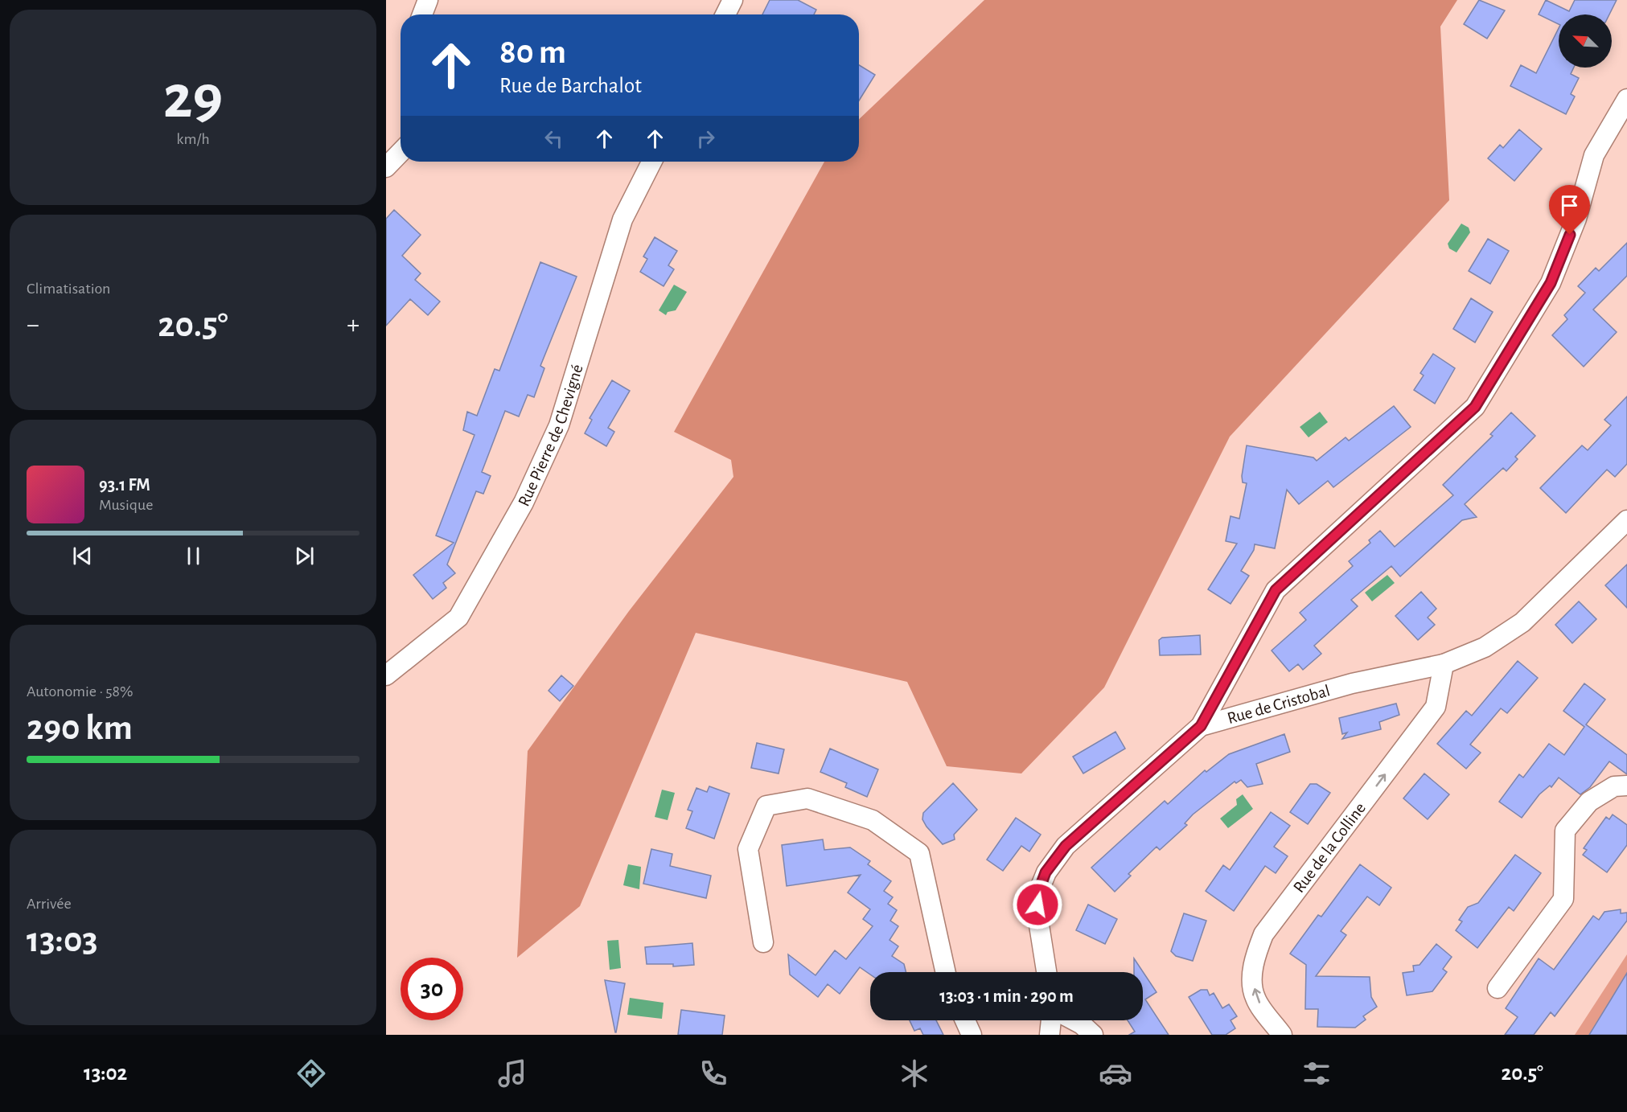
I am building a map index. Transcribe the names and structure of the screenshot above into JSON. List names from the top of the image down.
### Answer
{
  "streets": {
    "street": ["Rue Pierre de Chevigné", "Rue de Cristobal", "Rue de la Colline"]
  },
  "crossings": [
    ["Rue de Cristobal", "Rue de la Colline"]
  ],
  "one_way": ["Rue de la Colline"],
  "north": "top left",
  "page": {
    "tile": [
      ["29", "km/h"],
      "Climatisation",
      ["Autonomie · 58%", "290 km"],
      ["Arrivée", "13:03"]
    ],
    "turn": ["80 m", "Rue de Barchalot"],
    "heat": ["−", "20.5°", "+"],
    "song": ["93.1 FM", "Musique"],
    "limit": "30",
    "trip": "13:03 · 1 min · 290 m",
    "tabs": ["13:02", "20.5°"]
  }
}
